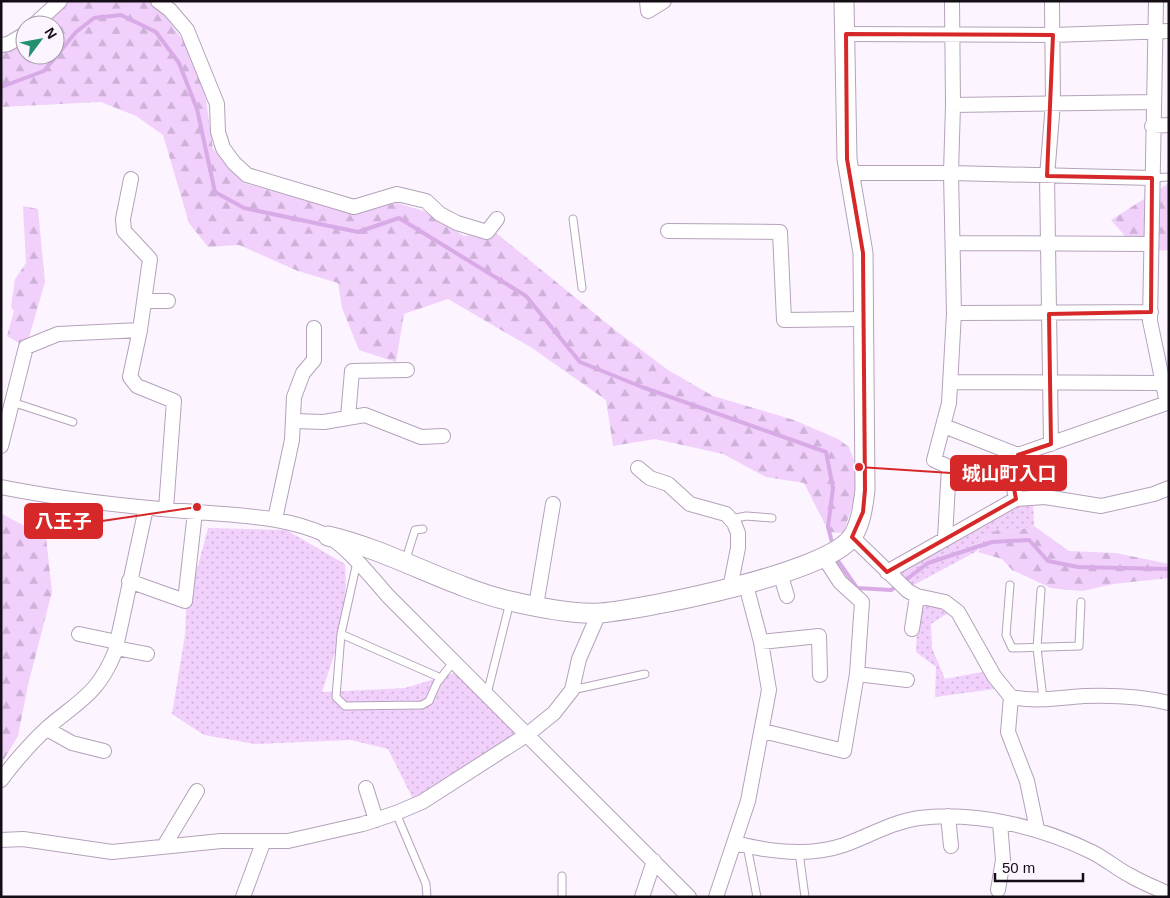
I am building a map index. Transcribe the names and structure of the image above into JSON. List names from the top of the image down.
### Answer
{
  "places": ["城山町入口", "八王子"],
  "scale_bar": "50 m",
  "north": "top right"
}
